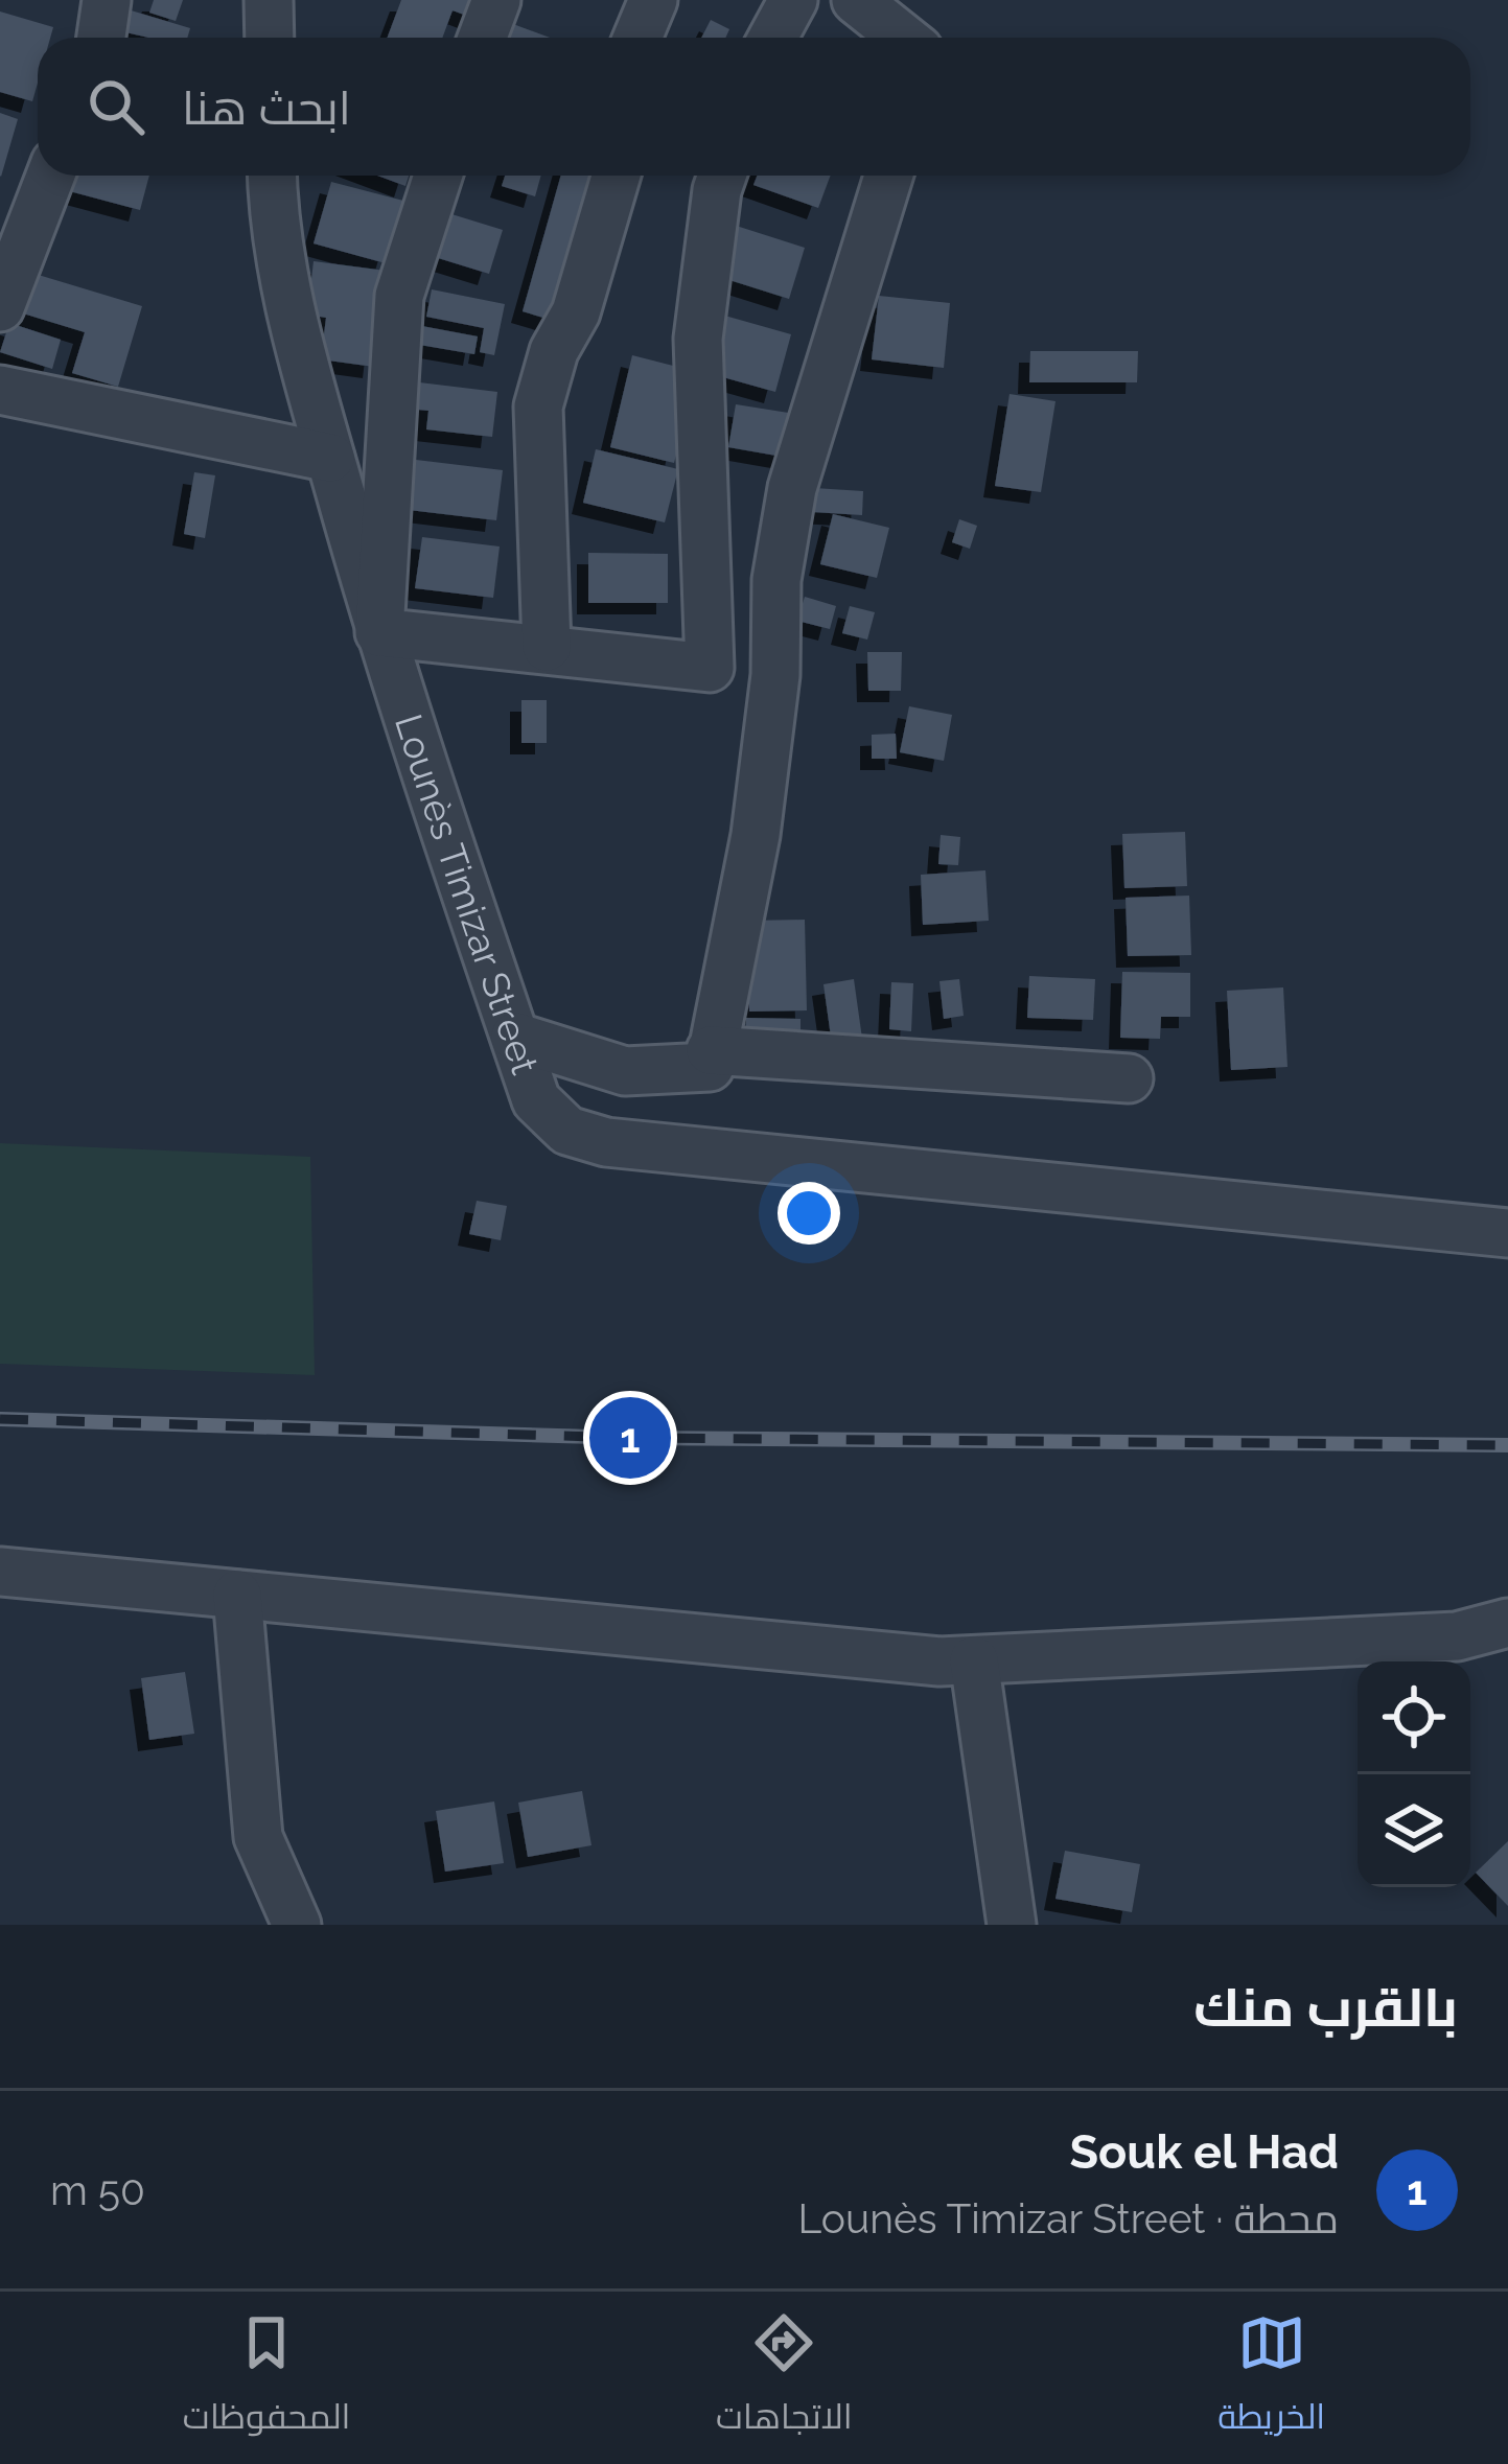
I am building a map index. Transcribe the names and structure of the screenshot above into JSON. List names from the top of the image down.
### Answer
{
  "streets": {
    "street": ["Lounès Timizar Street"]
  },
  "page": {
    "search": "ابحث هنا",
    "pins": "1",
    "heading": "بالقرب منك",
    "list": [
      {
        "mark": "1",
        "name": "Souk el Had",
        "note": "محطة · Lounès Timizar Street",
        "value": "50 m"
      }
    ],
    "nav": ["الخريطة", "الاتجاهات", "المحفوظات"]
  }
}
